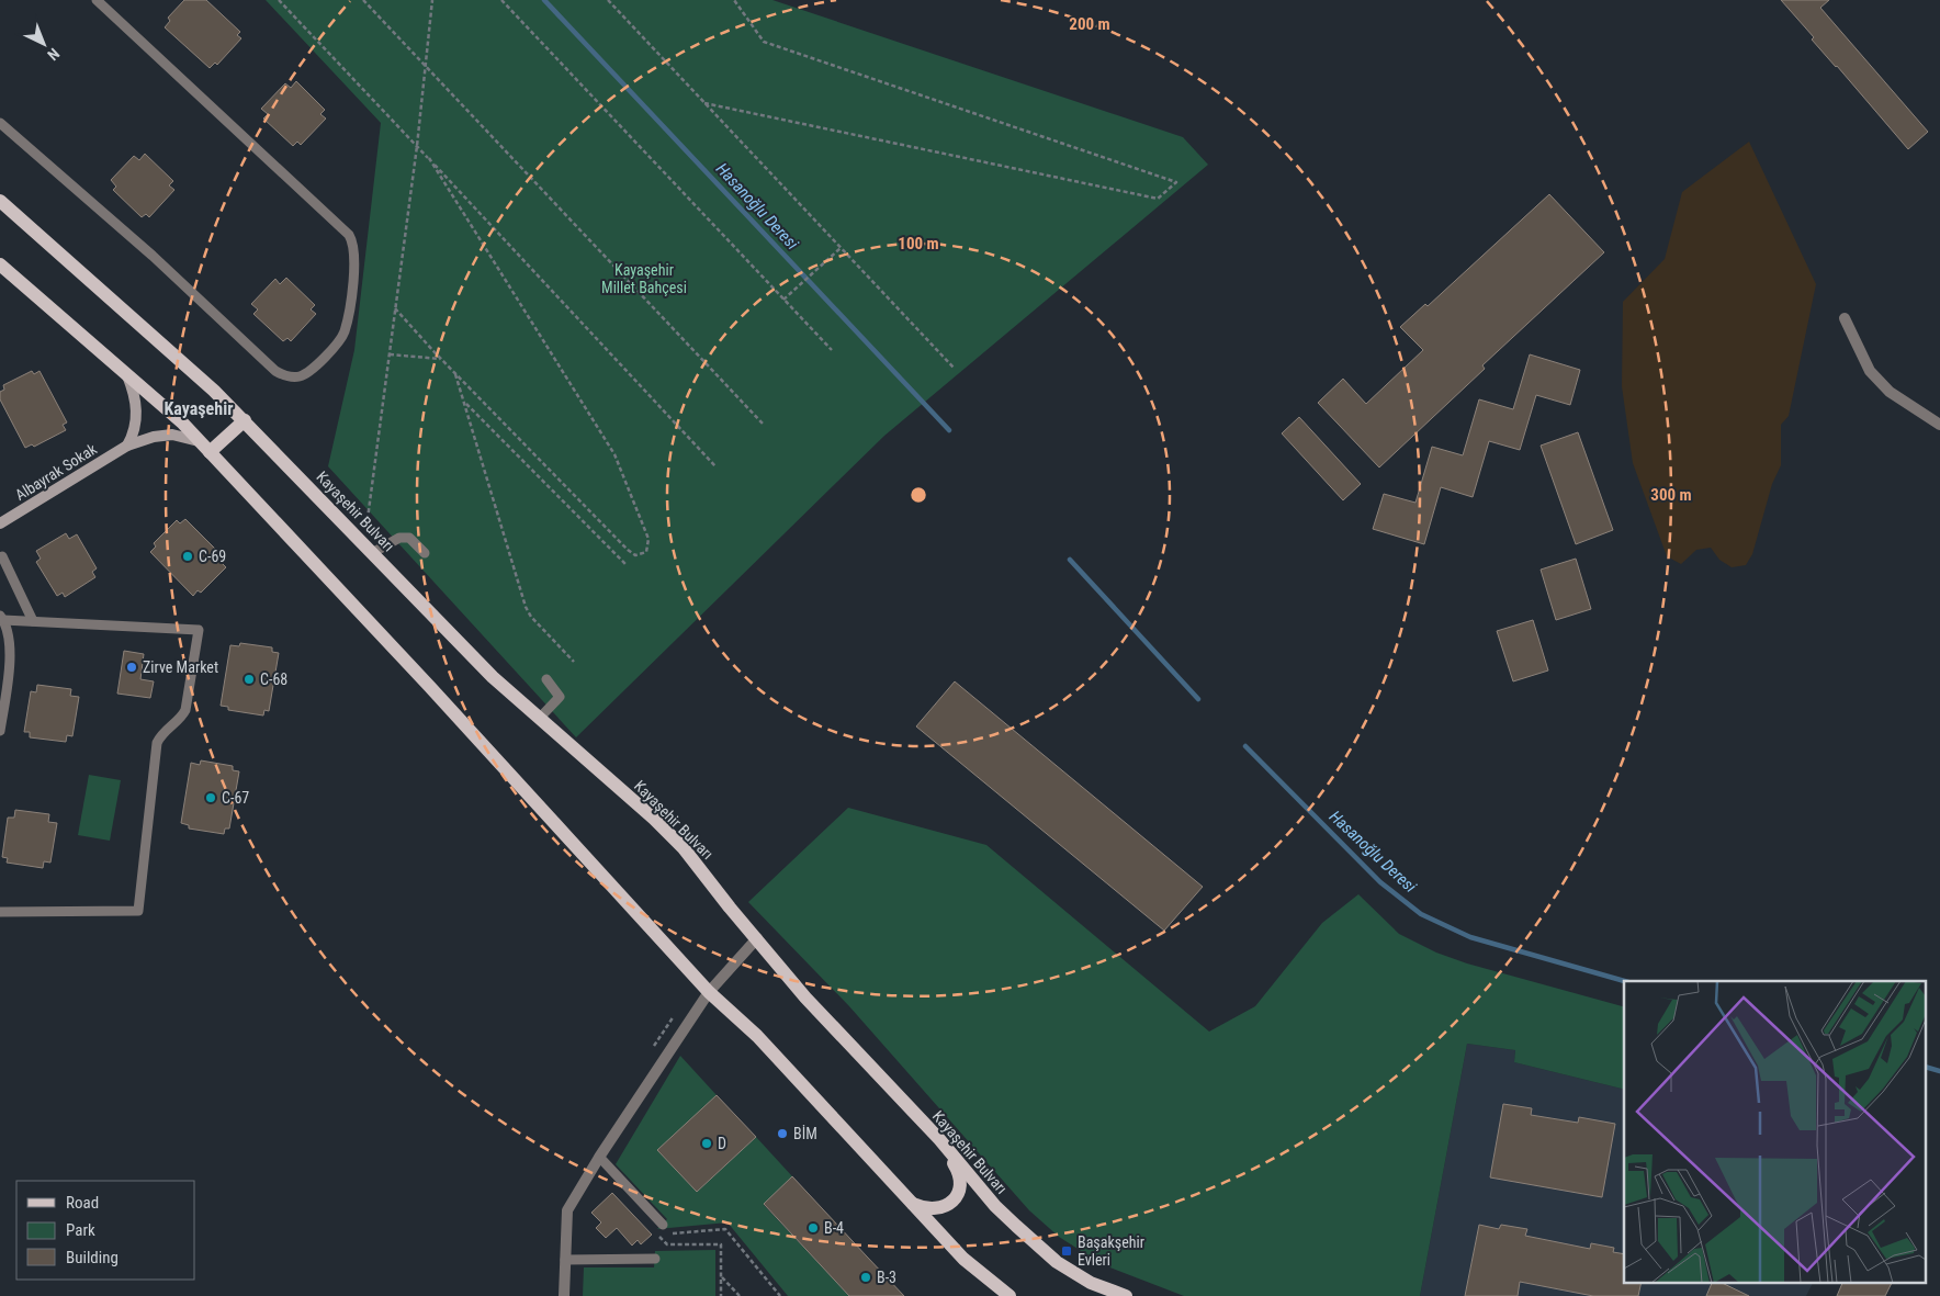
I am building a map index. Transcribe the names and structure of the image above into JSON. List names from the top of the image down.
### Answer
{
  "streets": {
    "main road": ["Kayaşehir Bulvarı"],
    "street": ["Albayrak Sokak"]
  },
  "districts": ["Kayaşehir"],
  "water": ["Hasanoğlu Deresi"],
  "parks": ["Kayaşehir Millet Bahçesi"],
  "places": {
    "other": [
      "C-69",
      "Zirve Market",
      "C-68",
      "C-67",
      "BİM",
      "D",
      "B-4",
      "B-3"
    ],
    "transit": ["Başakşehir Evleri"]
  },
  "legend": ["Road", "Park", "Building"],
  "north": "bottom right",
  "rings": ["200 m", "100 m", "300 m"]
}
